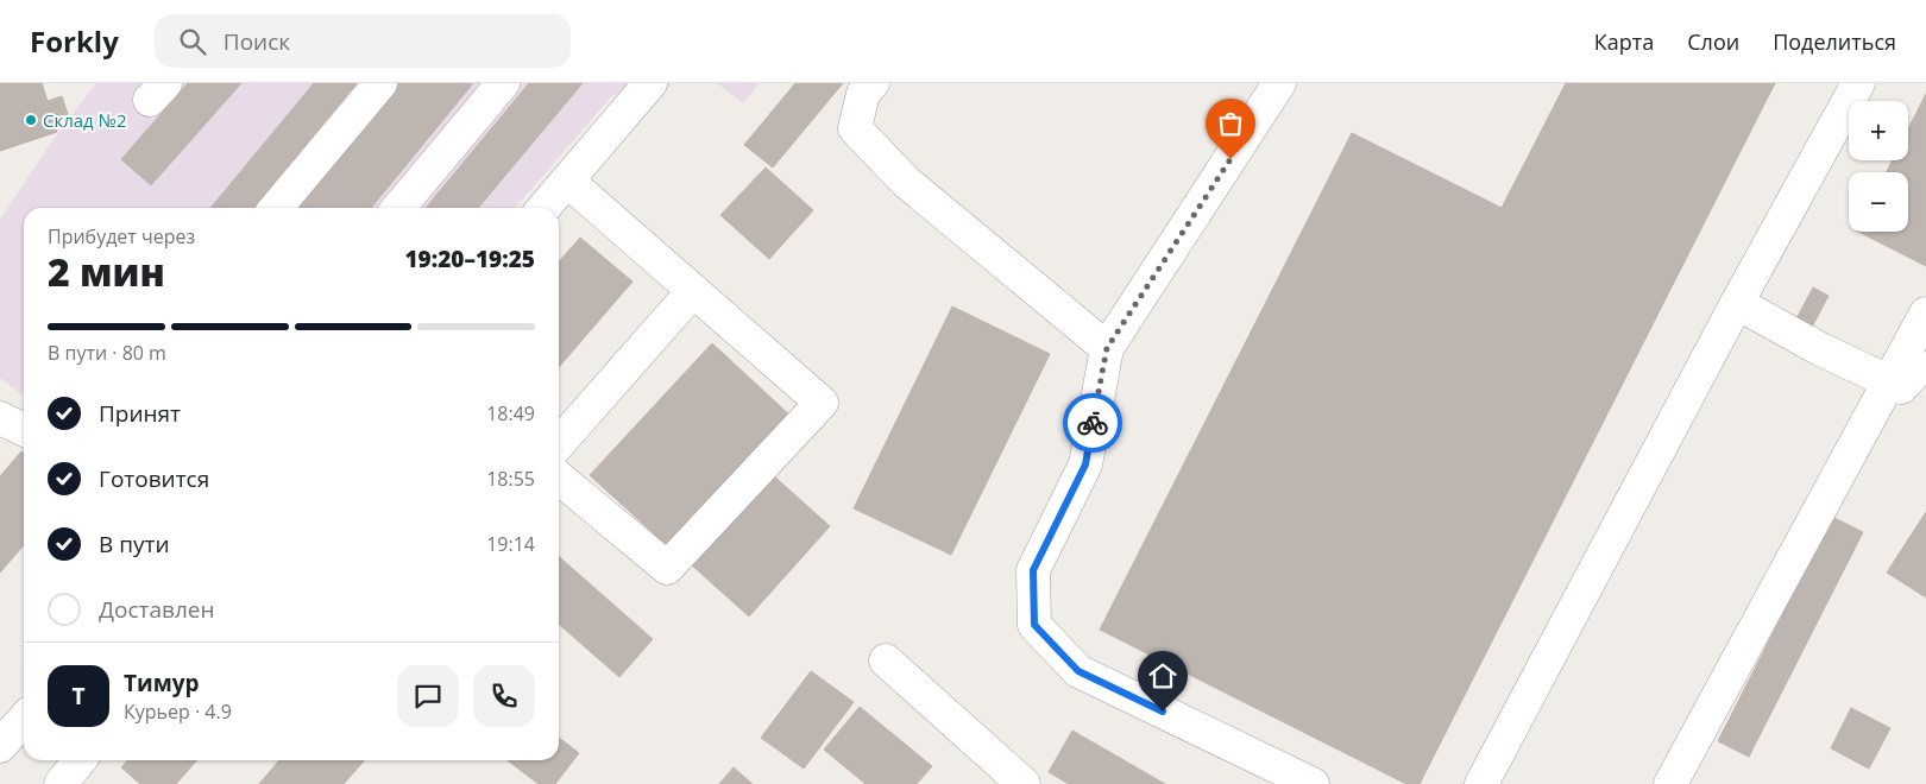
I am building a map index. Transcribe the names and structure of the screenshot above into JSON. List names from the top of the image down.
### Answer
{
  "places": ["Склад №2"],
  "page": {
    "header": "Forkly",
    "search": "Поиск",
    "nav": ["Карта", "Слои", "Поделиться"],
    "map_buttons": ["+", "−"],
    "heading": ["2 мин", "Прибудет через", "19:20–19:25"],
    "panel": ["Тимур", "Курьер · 4.9"],
    "bar": "В пути · 80 m",
    "list": [
      ["Принят", "18:49"],
      ["Готовится", "18:55"],
      ["В пути", "19:14"],
      "Доставлен"
    ],
    "round": "Т"
  }
}
